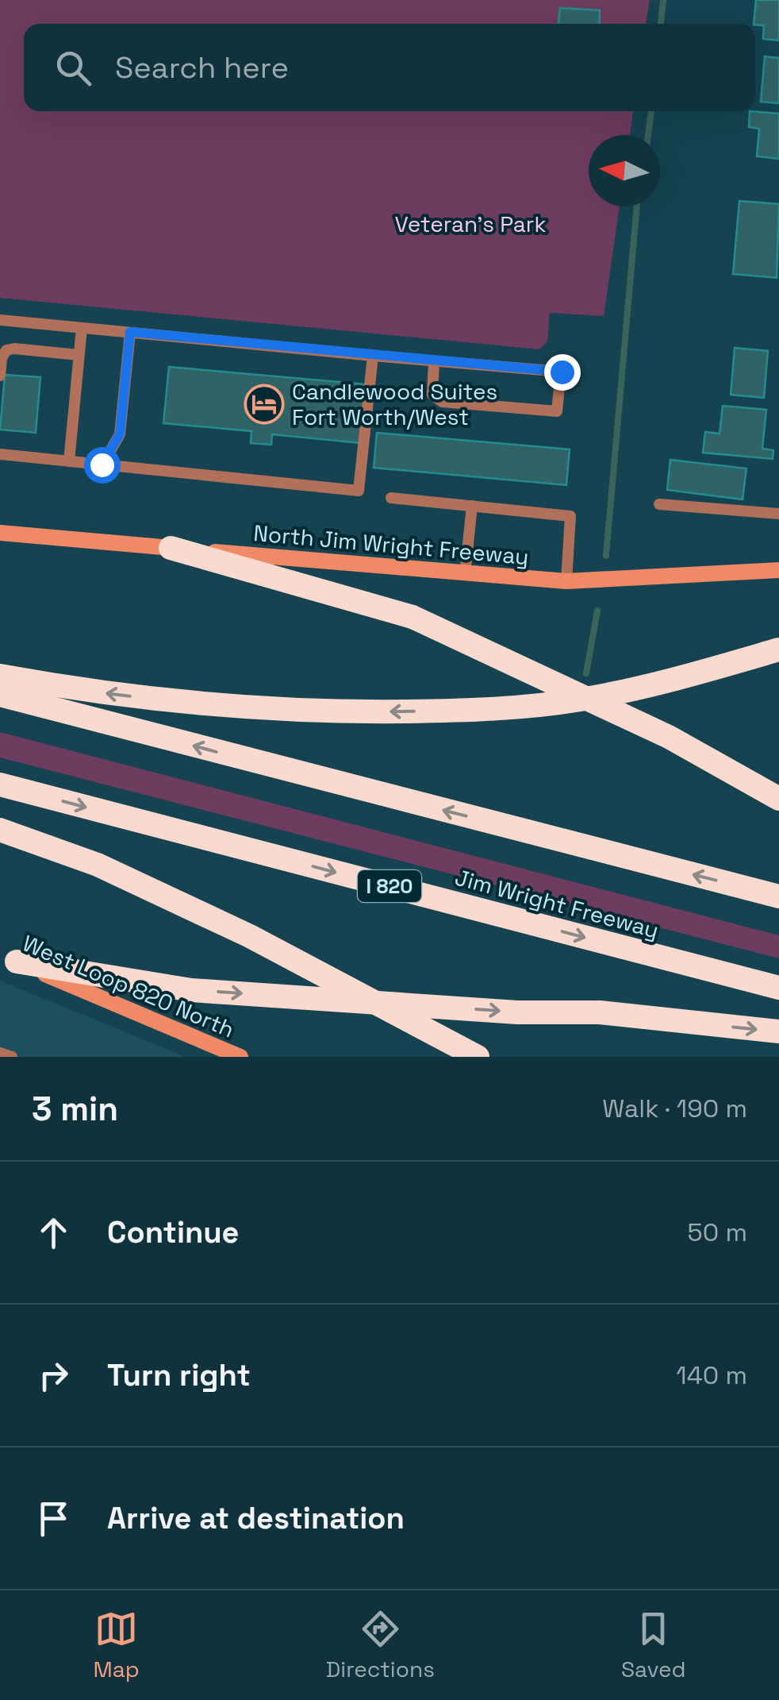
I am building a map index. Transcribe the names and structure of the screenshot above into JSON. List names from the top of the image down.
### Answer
{
  "streets": {
    "highway": ["I 820", "Jim Wright Freeway"],
    "main road": ["North Jim Wright Freeway", "West Loop 820 North"]
  },
  "parks": ["Veteran's Park"],
  "places": {
    "hotel": ["Candlewood Suites Fort Worth/West"]
  },
  "north": "left",
  "page": {
    "search": "Search here",
    "heading": ["3 min", "Walk · 190 m"],
    "list": [
      ["Continue", "50 m"],
      ["Turn right", "140 m"],
      "Arrive at destination"
    ],
    "nav": ["Map", "Directions", "Saved"]
  }
}
